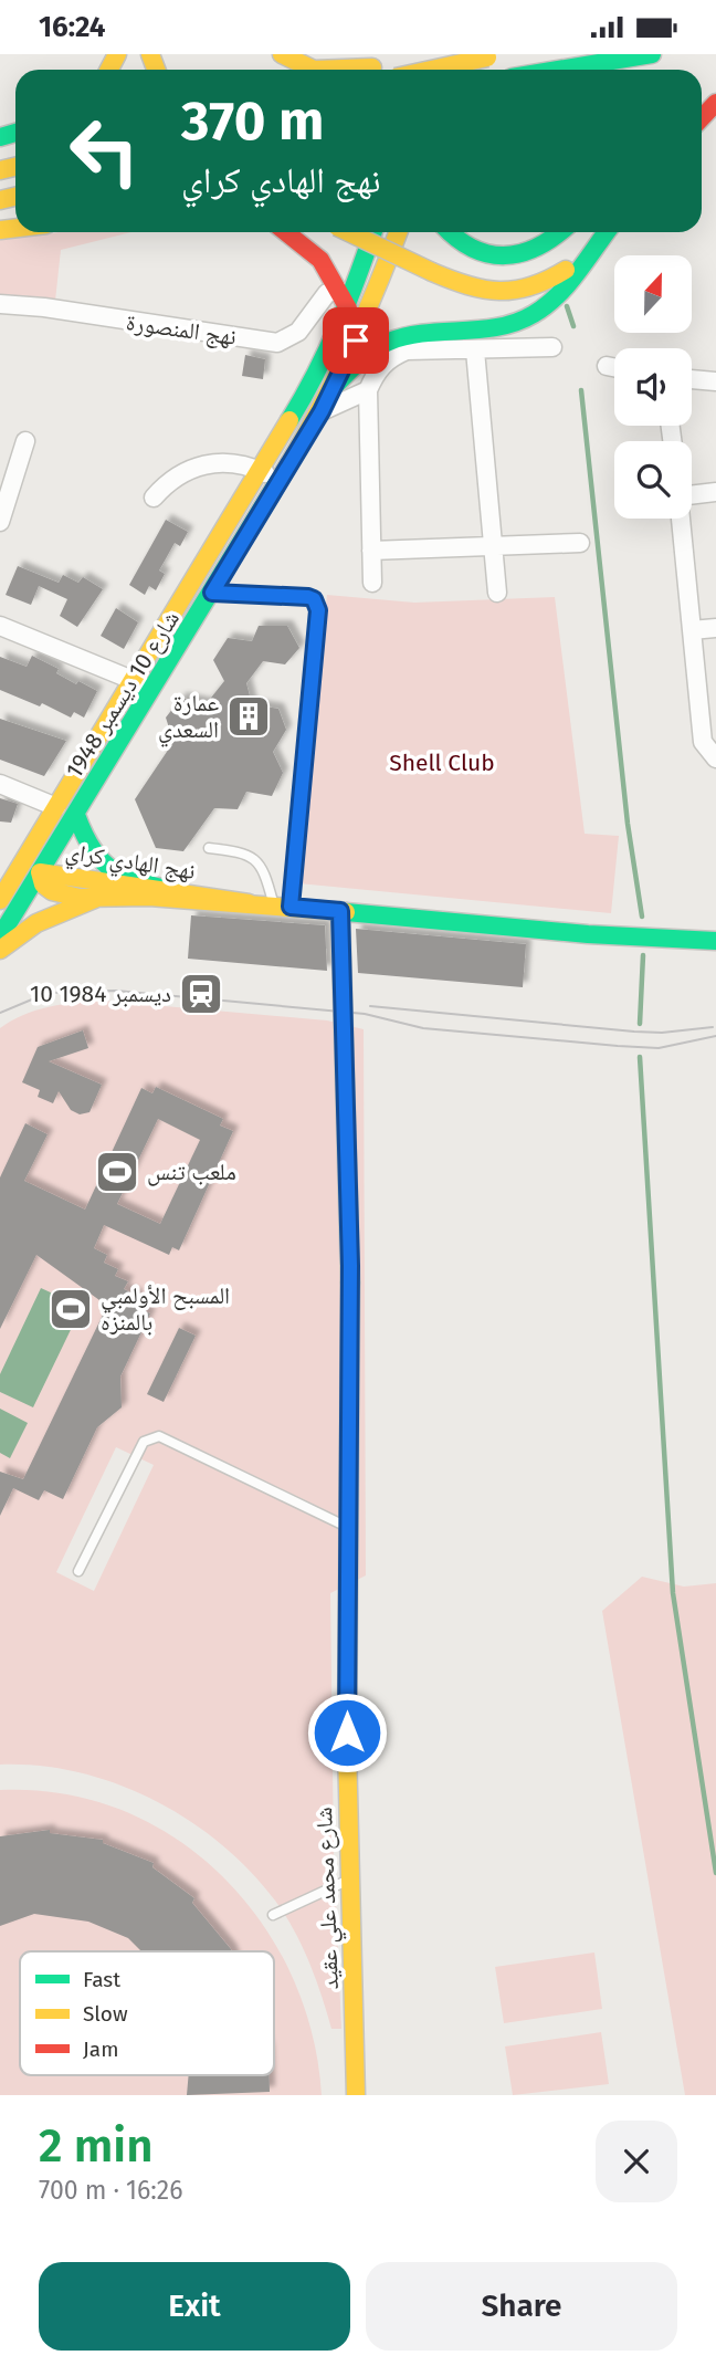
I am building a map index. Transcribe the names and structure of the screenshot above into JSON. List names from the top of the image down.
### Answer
{
  "streets": {
    "main road": ["شارع 10 ديسمبر 1948", "نهج الهادي كراي", "شارع محمد علي عقيد"],
    "street": ["نهج المنصورة"]
  },
  "crossings": [
    ["شارع 10 ديسمبر 1948", "نهج الهادي كراي"],
    ["نهج الهادي كراي", "شارع محمد علي عقيد"]
  ],
  "parks": ["Shell Club"],
  "places": {
    "building": ["عمارة السعدي"],
    "station": ["10 ديسمبر 1984"],
    "sports": ["ملعب تنس", "المسبح الأولمبي بالمنزه"]
  },
  "legend": ["Fast", "Slow", "Jam"],
  "north": "top",
  "page": {
    "status": "16:24",
    "turn": ["370 m", "نهج الهادي كراي"],
    "heading": ["2 min", "700 m · 16:26"],
    "buttons": ["Exit", "Share"]
  }
}
